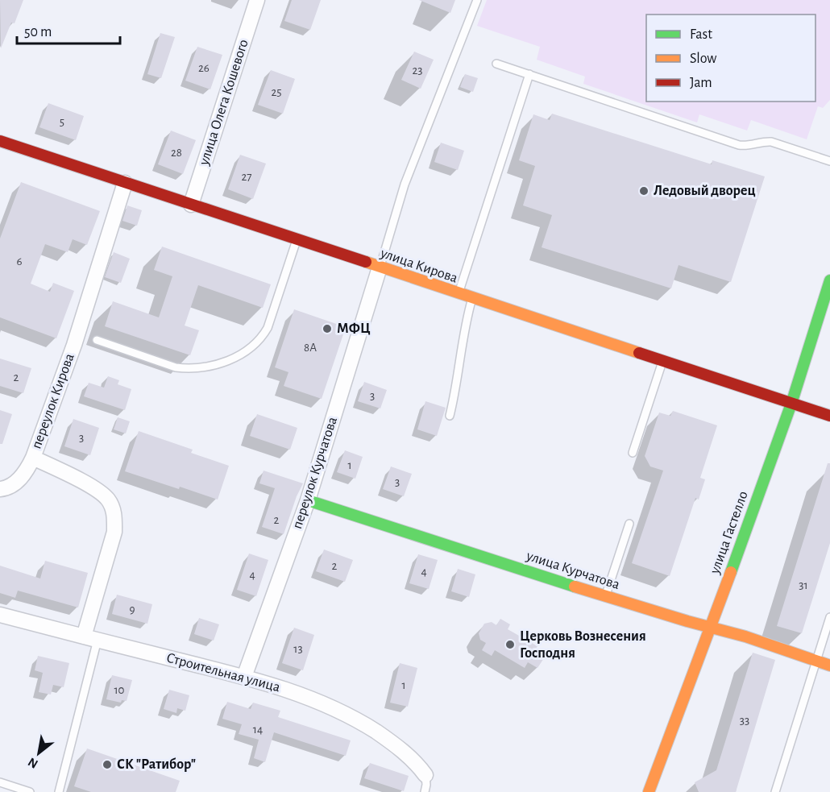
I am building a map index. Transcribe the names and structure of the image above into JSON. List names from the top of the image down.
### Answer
{
  "streets": {
    "street": [
      "улица Олега Кошевого",
      "улица Кирова",
      "переулок Кирова",
      "переулок Курчатова",
      "улица Гастелло",
      "улица Курчатова",
      "Строительная улица"
    ]
  },
  "crossings": [
    ["улица Олега Кошевого", "улица Кирова"],
    ["улица Кирова", "переулок Кирова"],
    ["улица Кирова", "переулок Курчатова"],
    ["улица Кирова", "улица Гастелло"],
    ["переулок Кирова", "Строительная улица"],
    ["переулок Курчатова", "улица Курчатова"],
    ["переулок Курчатова", "Строительная улица"],
    ["улица Гастелло", "улица Курчатова"]
  ],
  "places": [
    "Ледовый дворец",
    "МФЦ",
    "Церковь Вознесения Господня",
    "СК \"Ратибор\""
  ],
  "house_numbers": [
    "26",
    "23",
    "25",
    "5",
    "28",
    "27",
    "6",
    "8А",
    "2",
    "3",
    "3",
    "1",
    "3",
    "2",
    "2",
    "4",
    "4",
    "31",
    "9",
    "13",
    "1",
    "10",
    "33",
    "14"
  ],
  "legend": ["Fast", "Slow", "Jam"],
  "scale_bar": "50 m",
  "north": "bottom left"
}
